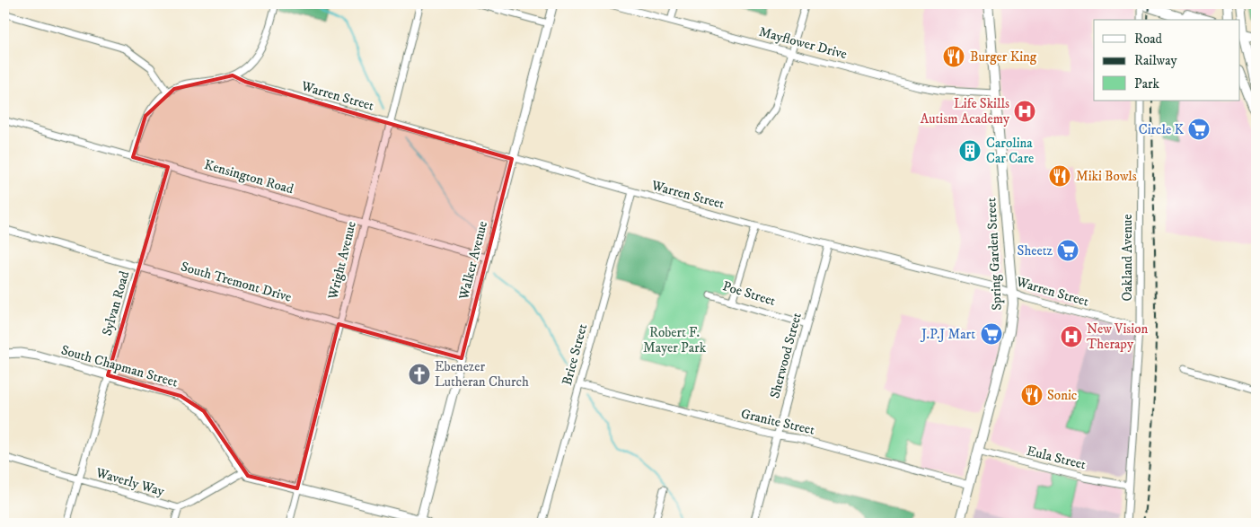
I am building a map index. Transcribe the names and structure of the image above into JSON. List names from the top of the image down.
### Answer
{
  "streets": {
    "main road": ["Spring Garden Street"],
    "street": [
      "Mayflower Drive",
      "Warren Street",
      "Kensington Road",
      "Oakland Avenue",
      "Wright Avenue",
      "Walker Avenue",
      "South Tremont Drive",
      "Poe Street",
      "Sylvan Road",
      "Brice Street",
      "Sherwood Street",
      "South Chapman Street",
      "Granite Street",
      "Eula Street",
      "Waverly Way"
    ]
  },
  "crossings": [
    ["Mayflower Drive", "Spring Garden Street"],
    ["Warren Street", "Spring Garden Street"],
    ["Warren Street", "Oakland Avenue"],
    ["Warren Street", "Wright Avenue"],
    ["Warren Street", "Walker Avenue"],
    ["Warren Street", "Brice Street"],
    ["Warren Street", "Sherwood Street"],
    ["Kensington Road", "Wright Avenue"],
    ["Kensington Road", "Walker Avenue"],
    ["Kensington Road", "Sylvan Road"],
    ["Spring Garden Street", "Granite Street"],
    ["Spring Garden Street", "Eula Street"],
    ["Oakland Avenue", "Eula Street"],
    ["Wright Avenue", "South Tremont Drive"],
    ["Walker Avenue", "South Tremont Drive"],
    ["South Tremont Drive", "Sylvan Road"],
    ["Poe Street", "Sherwood Street"],
    ["Sylvan Road", "South Chapman Street"],
    ["Sylvan Road", "Waverly Way"],
    ["Brice Street", "Granite Street"],
    ["Sherwood Street", "Granite Street"],
    ["South Chapman Street", "Waverly Way"]
  ],
  "parks": ["Robert F. Mayer Park"],
  "places": {
    "restaurant": ["Burger King", "Miki Bowls", "Sonic"],
    "hospital": ["Life Skills Autism Academy", "New Vision Therapy"],
    "supermarket": ["Circle K", "Sheetz", "J.P.J Mart"],
    "building": ["Carolina Car Care"],
    "church": ["Ebenezer Lutheran Church"]
  },
  "legend": ["Road", "Railway", "Park"]
}
